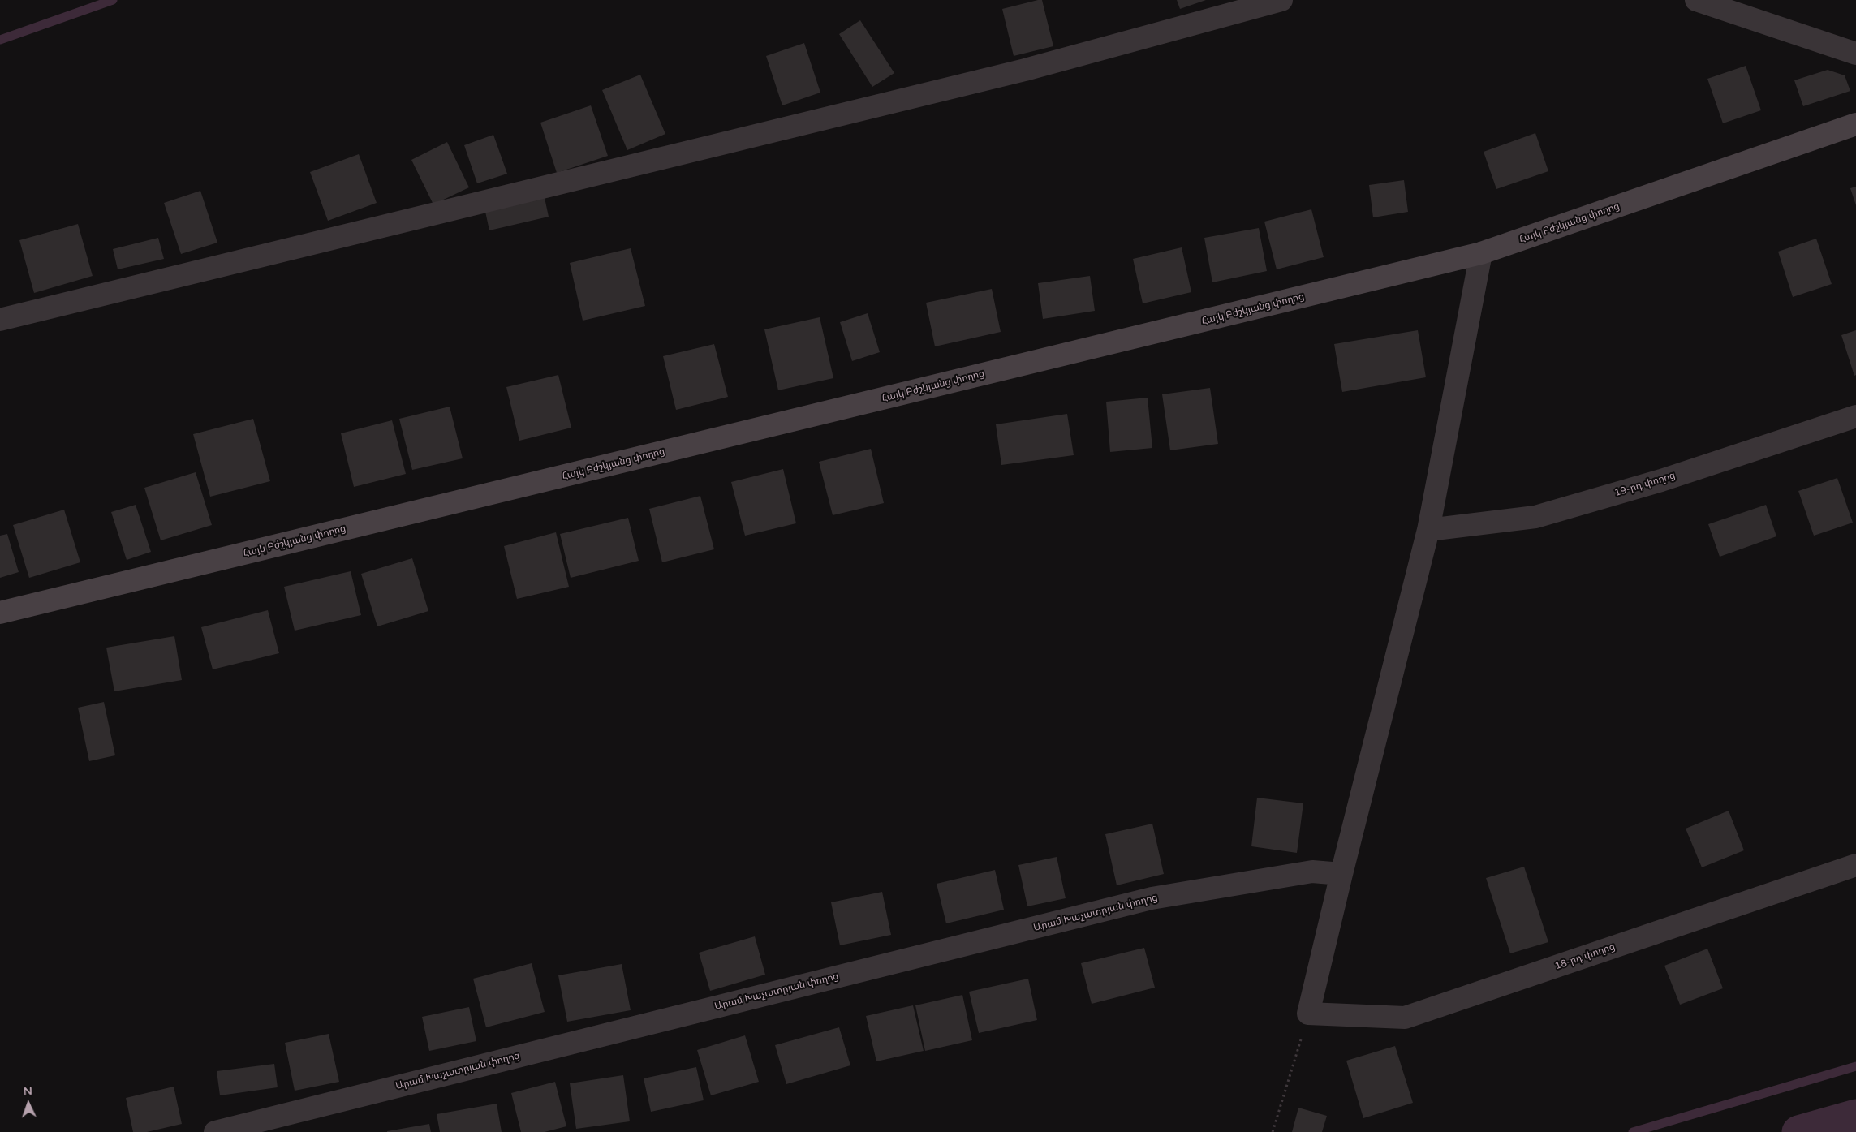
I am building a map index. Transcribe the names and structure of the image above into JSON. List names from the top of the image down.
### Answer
{
  "streets": {
    "main road": ["Հայկ Բժշկյանց փողոց"],
    "street": ["19-րդ փողոց", "Արամ Խաչատրյան փողոց", "18-րդ փողոց"]
  },
  "north": "top"
}
